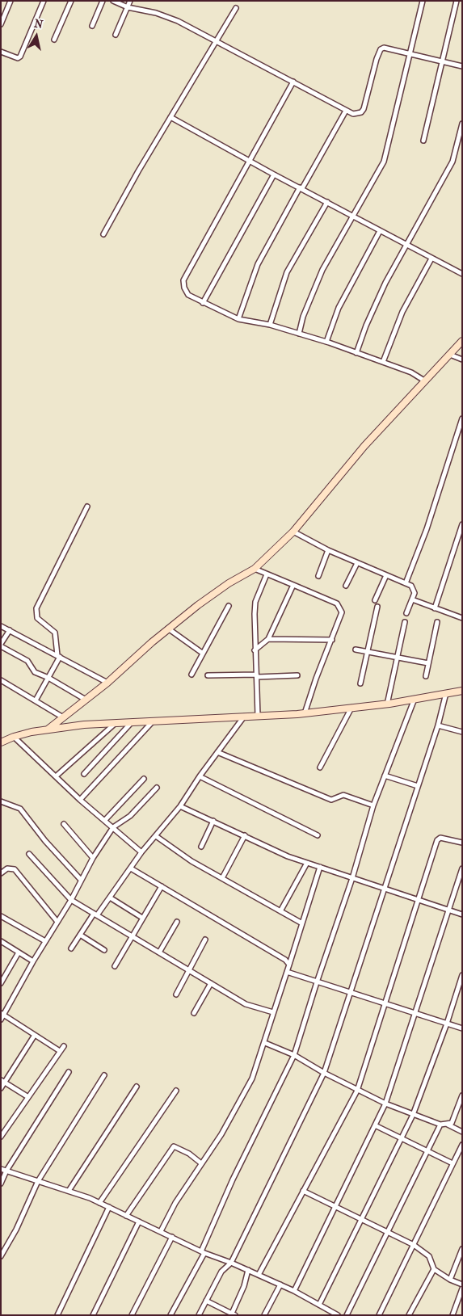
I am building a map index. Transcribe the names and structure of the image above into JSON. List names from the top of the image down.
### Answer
{
  "north": "top"
}
